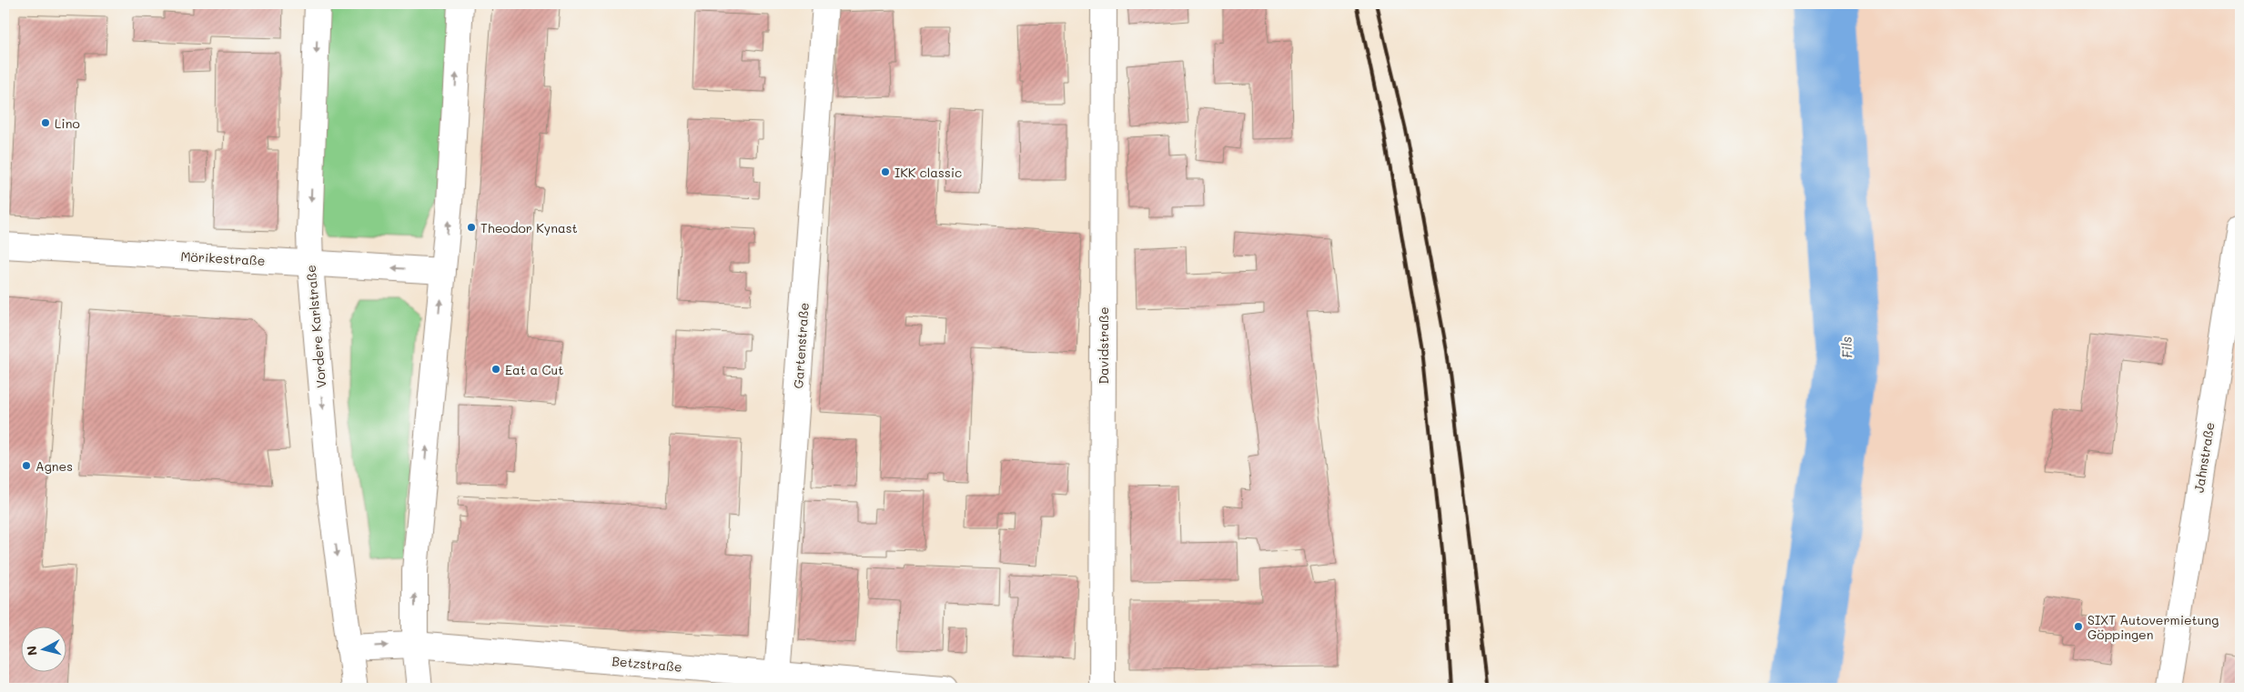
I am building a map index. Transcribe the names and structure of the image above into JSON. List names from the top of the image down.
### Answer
{
  "streets": {
    "street": [
      "Mörikestraße",
      "Vordere Karlstraße",
      "Gartenstraße",
      "Davidstraße",
      "Jahnstraße",
      "Betzstraße"
    ]
  },
  "crossings": [
    ["Mörikestraße", "Vordere Karlstraße"],
    ["Vordere Karlstraße", "Betzstraße"],
    ["Gartenstraße", "Betzstraße"]
  ],
  "water": ["Fils"],
  "places": [
    "Lino",
    "IKK classic",
    "Theodor Kynast",
    "Eat a Cut",
    "Agnes",
    "SIXT Autovermietung Göppingen"
  ],
  "north": "left"
}
